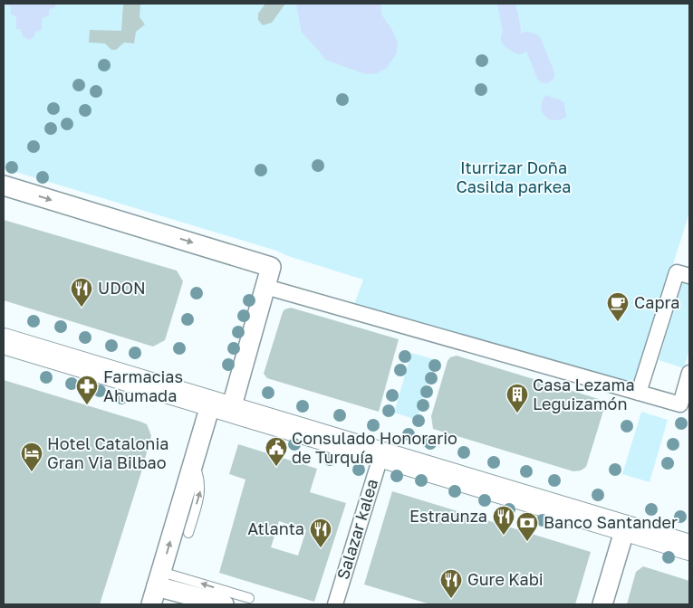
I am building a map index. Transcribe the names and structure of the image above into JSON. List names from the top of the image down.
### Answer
{
  "streets": {
    "street": ["Salazar kalea"]
  },
  "parks": ["Iturrizar Doña Casilda parkea"],
  "places": {
    "restaurant": [
      "UDON",
      "Estraunza",
      "Atlanta",
      "Gure Kabi"
    ],
    "cafe": ["Capra"],
    "pharmacy": ["Farmacias Ahumada"],
    "building": ["Casa Lezama Leguizamón"],
    "public building": ["Consulado Honorario de Turquía"],
    "hotel": ["Hotel Catalonia Gran Via Bilbao"],
    "bank": ["Banco Santander"]
  }
}
